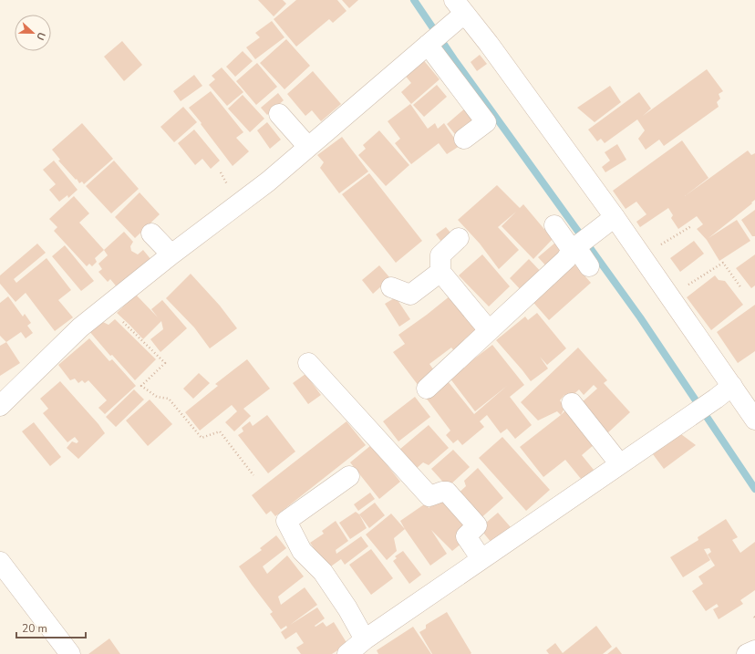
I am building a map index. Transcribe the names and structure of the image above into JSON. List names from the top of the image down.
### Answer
{
  "scale_bar": "20 m",
  "north": "right"
}
